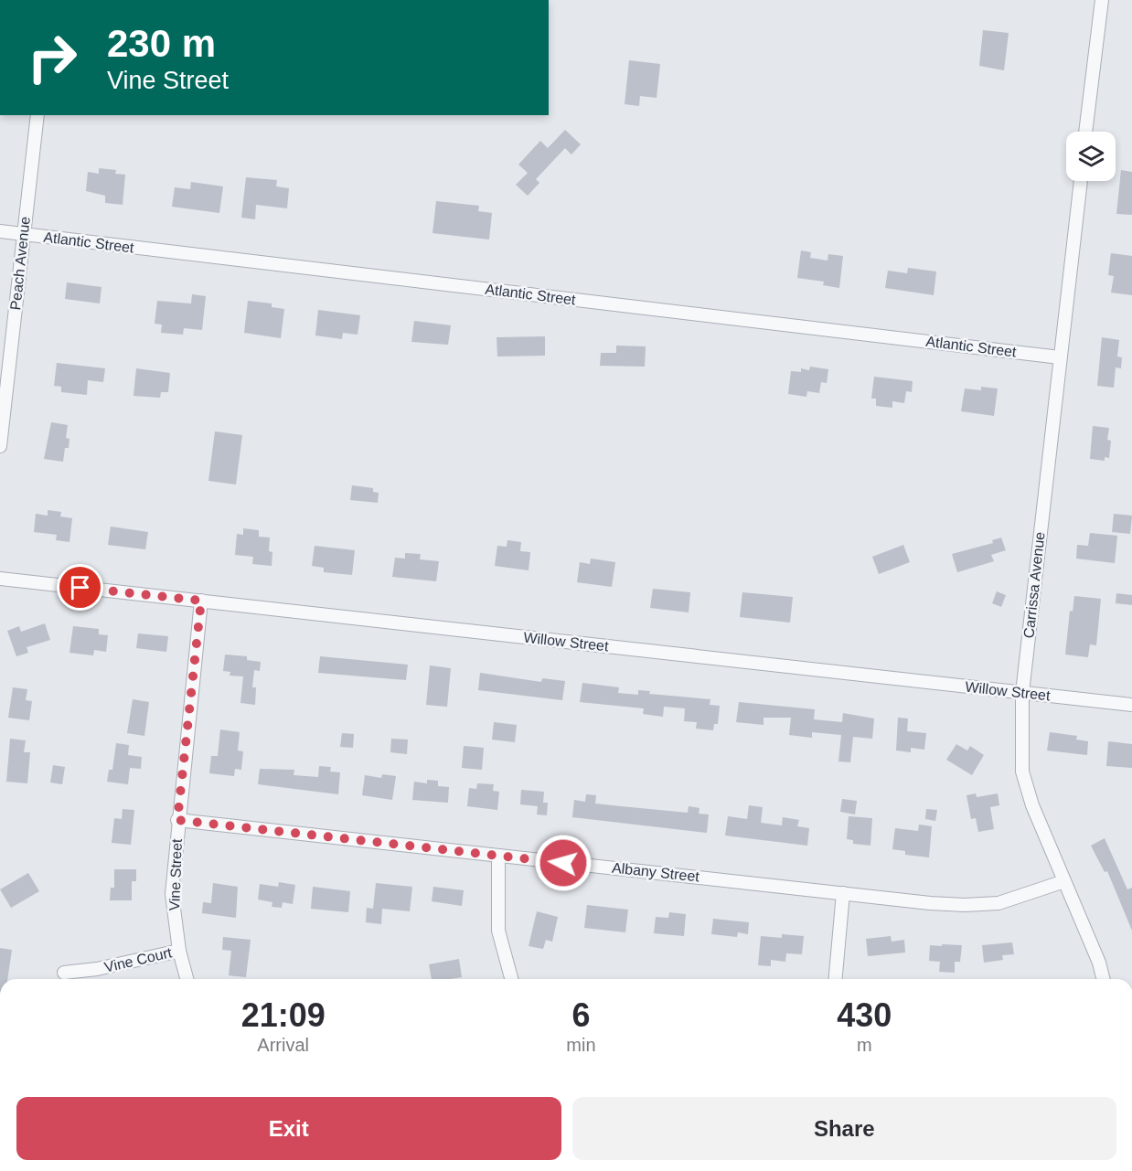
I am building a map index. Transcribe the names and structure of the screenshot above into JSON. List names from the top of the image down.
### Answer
{
  "streets": {
    "street": [
      "Atlantic Street",
      "Peach Avenue",
      "Carrissa Avenue",
      "Willow Street",
      "Albany Street",
      "Vine Street",
      "Vine Court"
    ]
  },
  "crossings": [
    ["Atlantic Street", "Peach Avenue"],
    ["Atlantic Street", "Carrissa Avenue"],
    ["Carrissa Avenue", "Willow Street"],
    ["Carrissa Avenue", "Albany Street"],
    ["Willow Street", "Vine Street"],
    ["Albany Street", "Vine Street"],
    ["Vine Street", "Vine Court"]
  ],
  "page": {
    "turn": ["230 m", "Vine Street"],
    "eta": [
      "21:09",
      "Arrival",
      "6",
      "min",
      "430",
      "m"
    ],
    "buttons": ["Exit", "Share"]
  }
}
